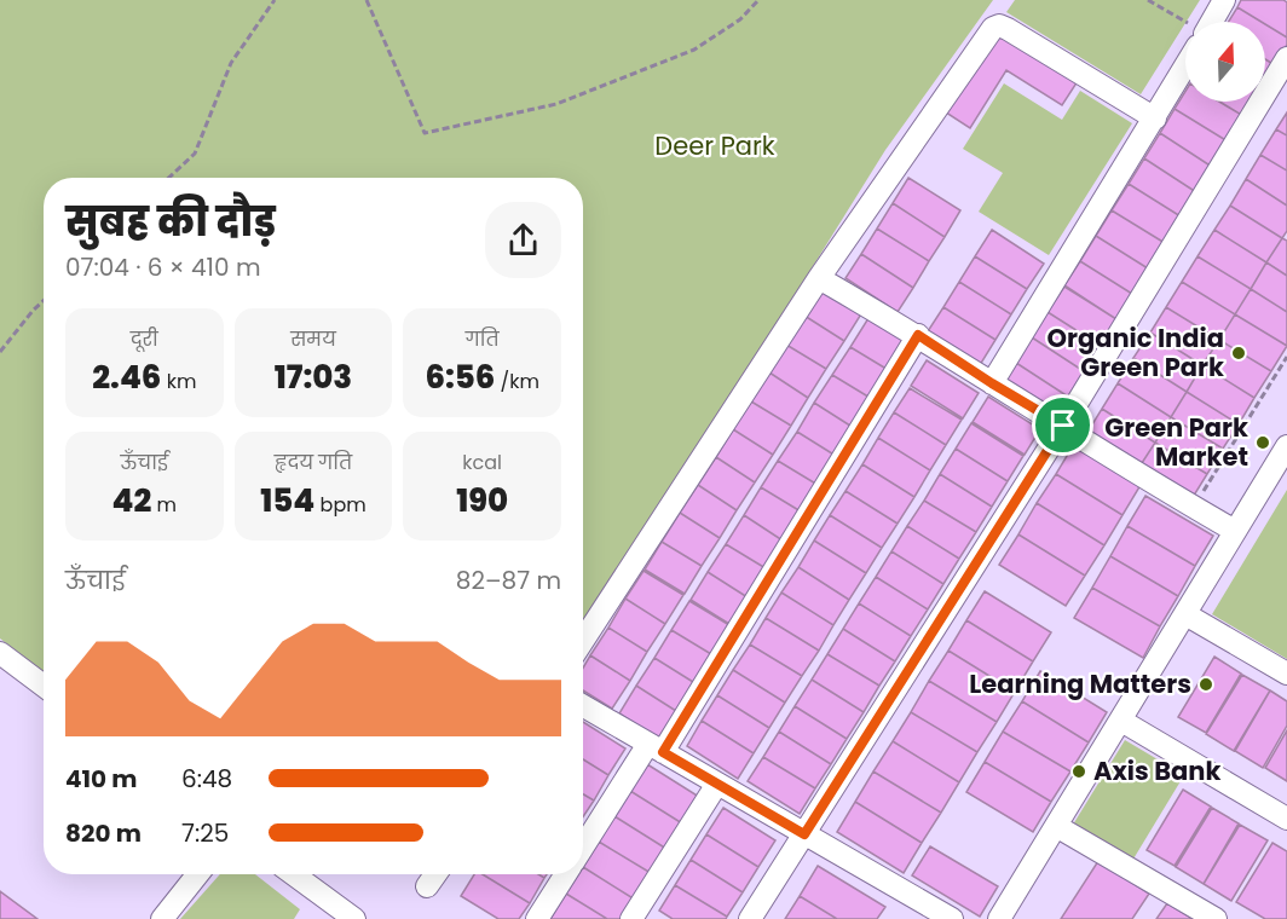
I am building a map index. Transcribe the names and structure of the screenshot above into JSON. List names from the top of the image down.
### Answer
{
  "parks": ["Deer Park"],
  "places": [
    "Organic India Green Park",
    "Green Park Market",
    "Learning Matters",
    "Axis Bank"
  ],
  "north": "top",
  "page": {
    "heading": ["सुबह की दौड़", "07:04 · 6 × 410 m"],
    "stats": [
      ["दूरी", "2.46 km"],
      ["समय", "17:03"],
      ["गति", "6:56 /km"],
      ["ऊँचाई", "42 m"],
      ["हृदय गति", "154 bpm"],
      ["kcal", "190"]
    ],
    "chart": ["ऊँचाई", "82–87 m"],
    "list": [
      {
        "name": "410 m",
        "note": "6:48"
      },
      {
        "name": "820 m",
        "note": "7:25"
      }
    ]
  }
}
